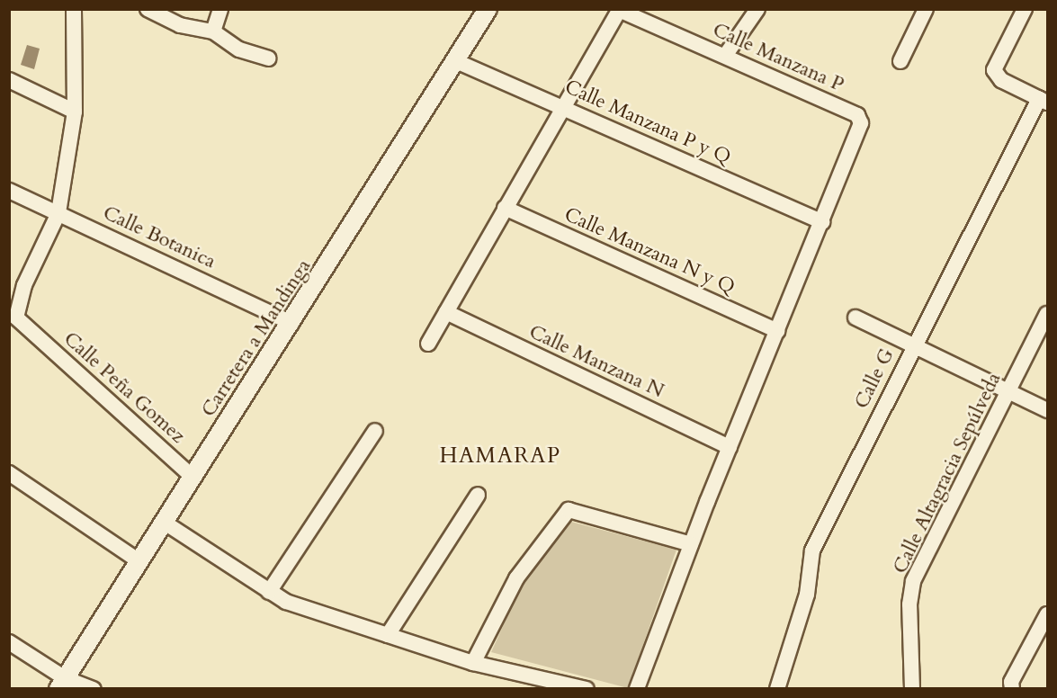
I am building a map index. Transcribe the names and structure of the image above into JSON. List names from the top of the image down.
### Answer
{
  "streets": {
    "street": [
      "Calle Manzana P",
      "Calle Manzana P y Q",
      "Calle Botanica",
      "Calle Manzana N y Q",
      "Carretera a Mandinga",
      "Calle Manzana N",
      "Calle G",
      "Calle Peña Gomez",
      "Calle Altagracia Sepúlveda"
    ]
  },
  "crossings": [
    ["Calle Manzana P", "Calle Manzana P y Q"],
    ["Calle Manzana P y Q", "Carretera a Mandinga"],
    ["Calle Botanica", "Carretera a Mandinga"],
    ["Calle Botanica", "Calle Peña Gomez"],
    ["Carretera a Mandinga", "Calle Peña Gomez"]
  ],
  "districts": ["HAMARAP"]
}
